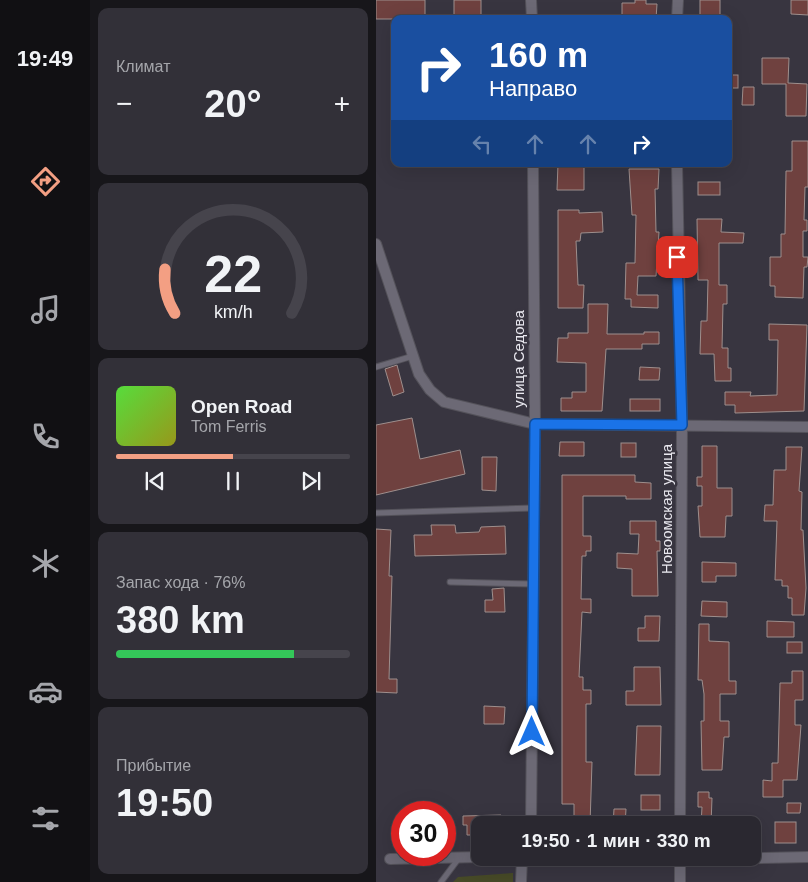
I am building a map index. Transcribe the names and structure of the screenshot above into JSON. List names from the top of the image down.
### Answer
{
  "streets": {
    "street": ["улица Седова", "Новоомская улица"]
  },
  "page": {
    "tabs": "19:49",
    "tile": [
      "Климат",
      ["Запас хода · 76%", "380 km"],
      ["Прибытие", "19:50"]
    ],
    "turn": ["160 m", "Направо"],
    "heat": ["−", "20°", "+"],
    "song": ["Open Road", "Tom Ferris"],
    "limit": "30",
    "trip": "19:50 · 1 мин · 330 m",
    "gauge": ["22", "km/h"]
  }
}
